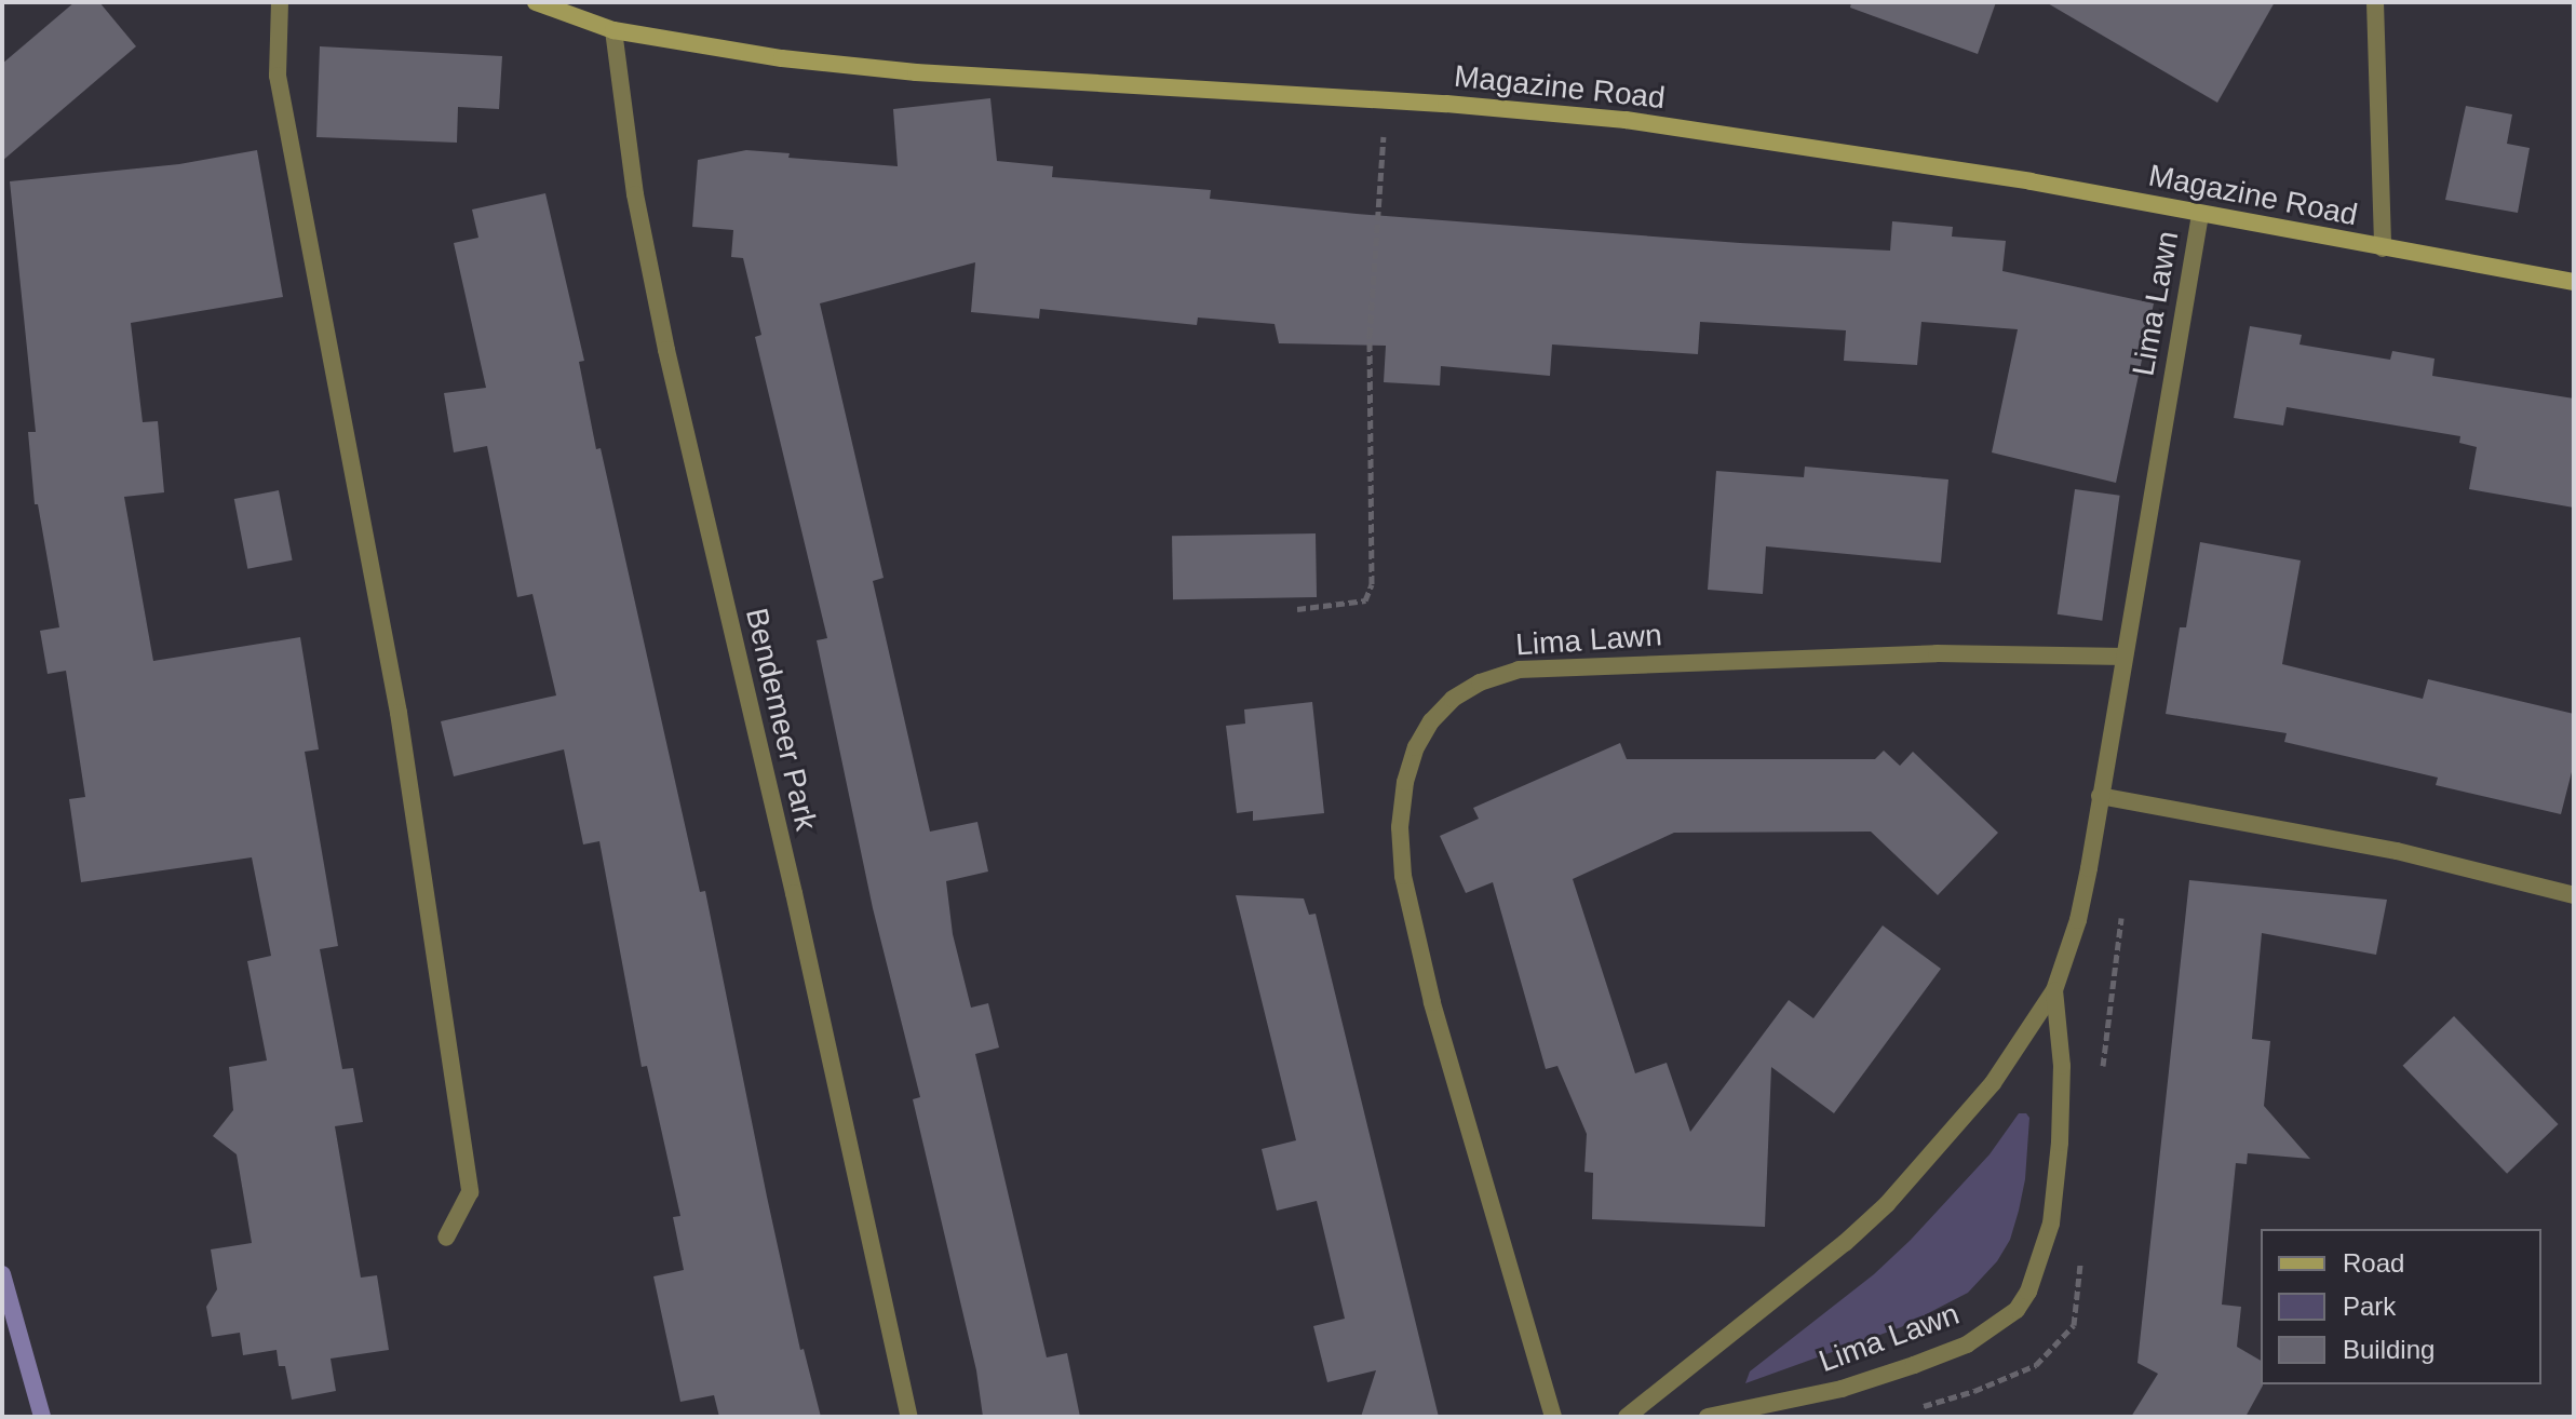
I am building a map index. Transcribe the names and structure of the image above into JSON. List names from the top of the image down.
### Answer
{
  "streets": {
    "main road": ["Magazine Road"],
    "street": ["Lima Lawn", "Bendemeer Park"]
  },
  "crossings": [
    ["Magazine Road", "Lima Lawn"],
    ["Magazine Road", "Bendemeer Park"]
  ],
  "legend": ["Road", "Park", "Building"]
}
